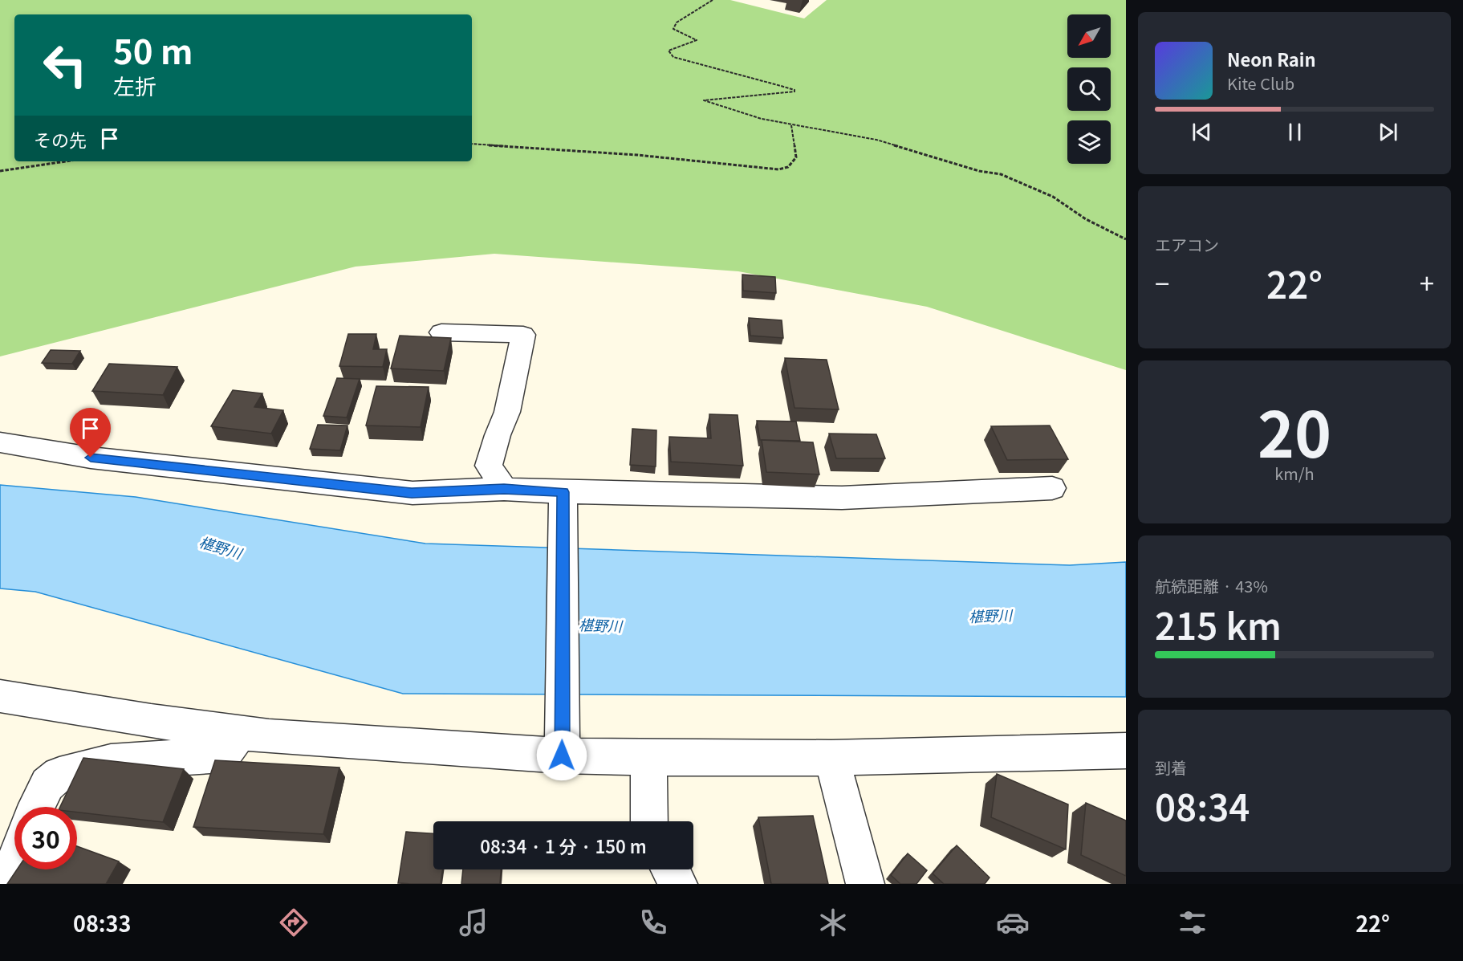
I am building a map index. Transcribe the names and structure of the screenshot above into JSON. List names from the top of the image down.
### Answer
{
  "water": ["椹野川"],
  "north": "bottom left",
  "page": {
    "turn": ["50 m", "左折"],
    "song": ["Neon Rain", "Kite Club"],
    "then": "その先",
    "tile": [
      "エアコン",
      ["20", "km/h"],
      ["航続距離 · 43%", "215 km"],
      ["到着", "08:34"]
    ],
    "heat": ["−", "22°", "+"],
    "limit": "30",
    "trip": "08:34 · 1 分 · 150 m",
    "tabs": ["08:33", "22°"]
  }
}
